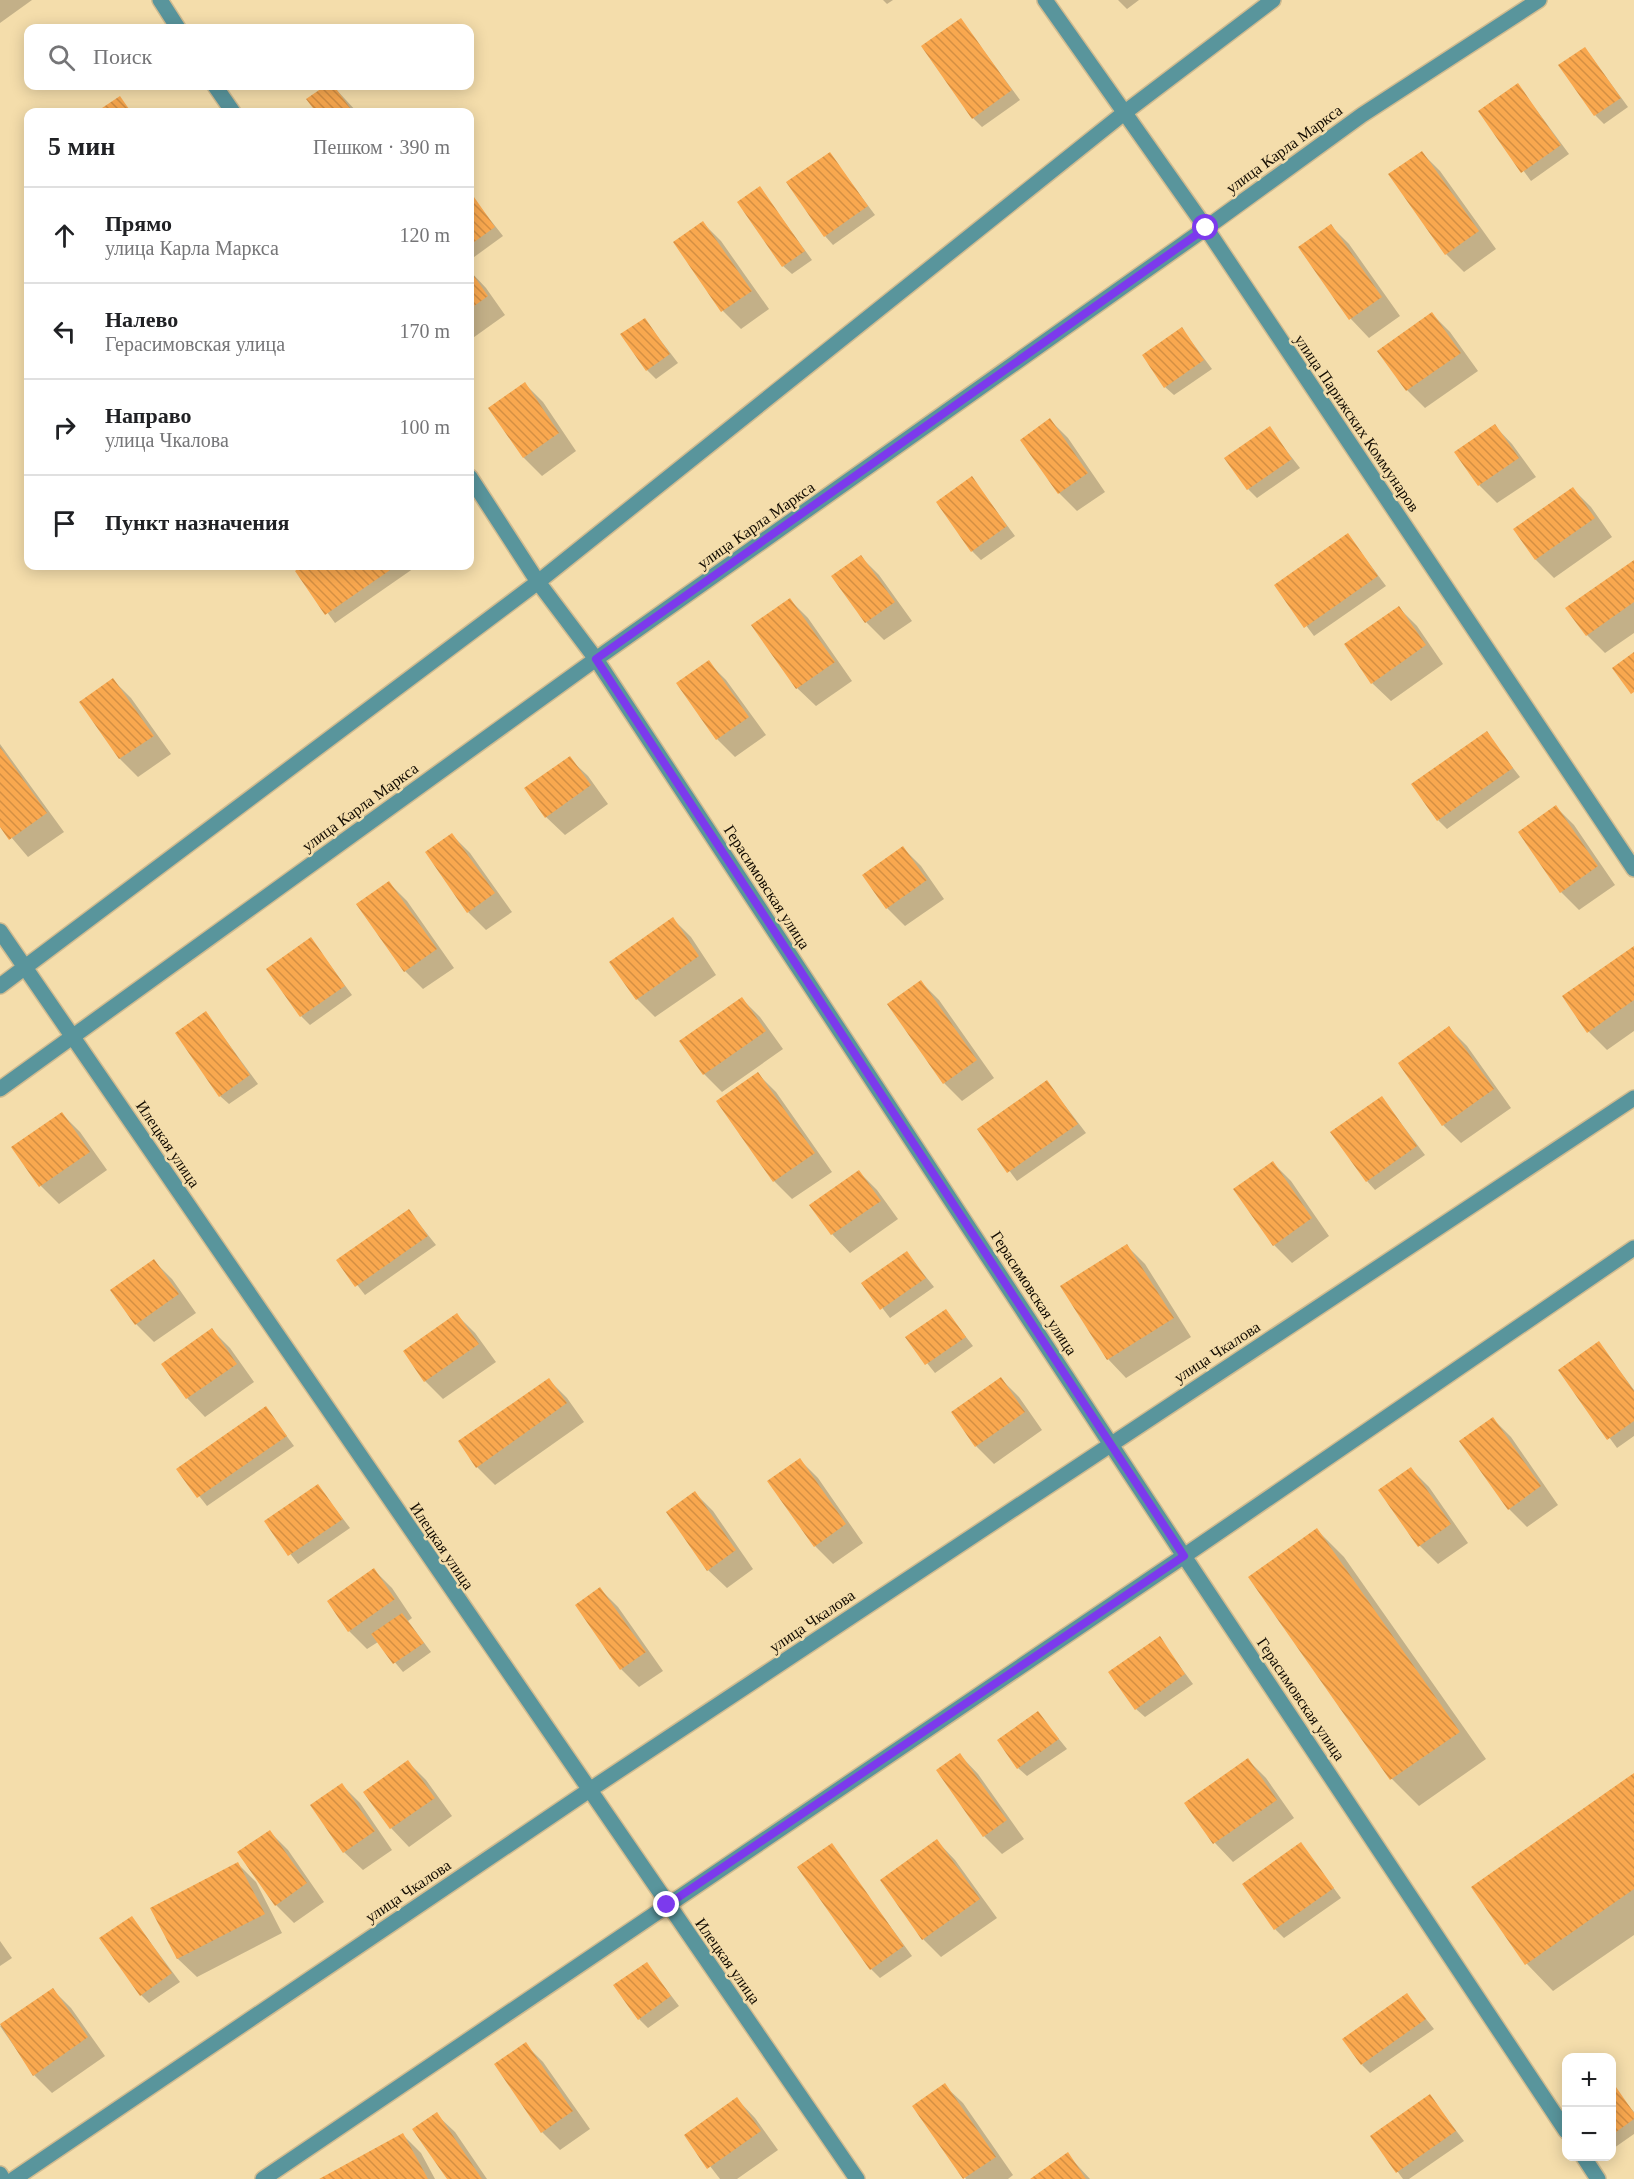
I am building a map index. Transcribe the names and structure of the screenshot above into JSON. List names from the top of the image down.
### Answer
{
  "streets": {
    "street": [
      "улица Карла Маркса",
      "улица Парижских Коммунаров",
      "Герасимовская улица",
      "Илецкая улица",
      "улица Чкалова"
    ]
  },
  "crossings": [
    ["улица Карла Маркса", "улица Парижских Коммунаров"],
    ["улица Карла Маркса", "Герасимовская улица"],
    ["улица Карла Маркса", "Илецкая улица"],
    ["Герасимовская улица", "улица Чкалова"],
    ["Илецкая улица", "улица Чкалова"]
  ],
  "page": {
    "search": "Поиск",
    "heading": ["5 мин", "Пешком · 390 m"],
    "list": [
      ["Прямо", "улица Карла Маркса", "120 m"],
      ["Налево", "Герасимовская улица", "170 m"],
      ["Направо", "улица Чкалова", "100 m"],
      "Пункт назначения"
    ],
    "map_buttons": ["+", "−"]
  }
}
